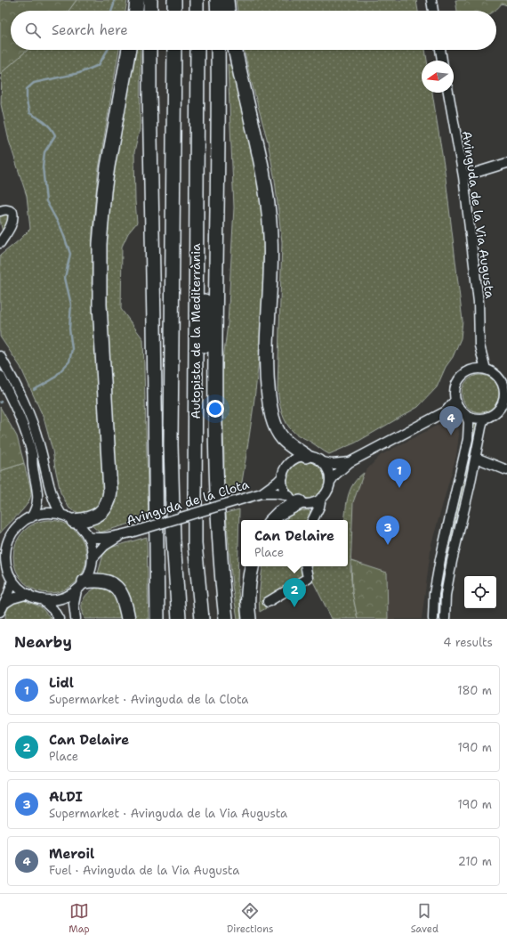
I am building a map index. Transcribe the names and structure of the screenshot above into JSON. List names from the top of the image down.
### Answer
{
  "streets": {
    "highway": ["Autopista de la Mediterrània"],
    "street": ["Avinguda de la Via Augusta", "Avinguda de la Clota"]
  },
  "north": "left",
  "page": {
    "search": "Search here",
    "pins": [
      "4",
      "1",
      "3",
      "2"
    ],
    "popup": ["Can Delaire", "Place"],
    "heading": ["Nearby", "4 results"],
    "list": [
      {
        "mark": "1",
        "name": "Lidl",
        "note": "Supermarket · Avinguda de la Clota",
        "value": "180 m"
      },
      {
        "mark": "2",
        "name": "Can Delaire",
        "note": "Place",
        "value": "190 m"
      },
      {
        "mark": "3",
        "name": "ALDI",
        "note": "Supermarket · Avinguda de la Via Augusta",
        "value": "190 m"
      },
      {
        "mark": "4",
        "name": "Meroil",
        "note": "Fuel · Avinguda de la Via Augusta",
        "value": "210 m"
      }
    ],
    "nav": ["Map", "Directions", "Saved"]
  }
}
